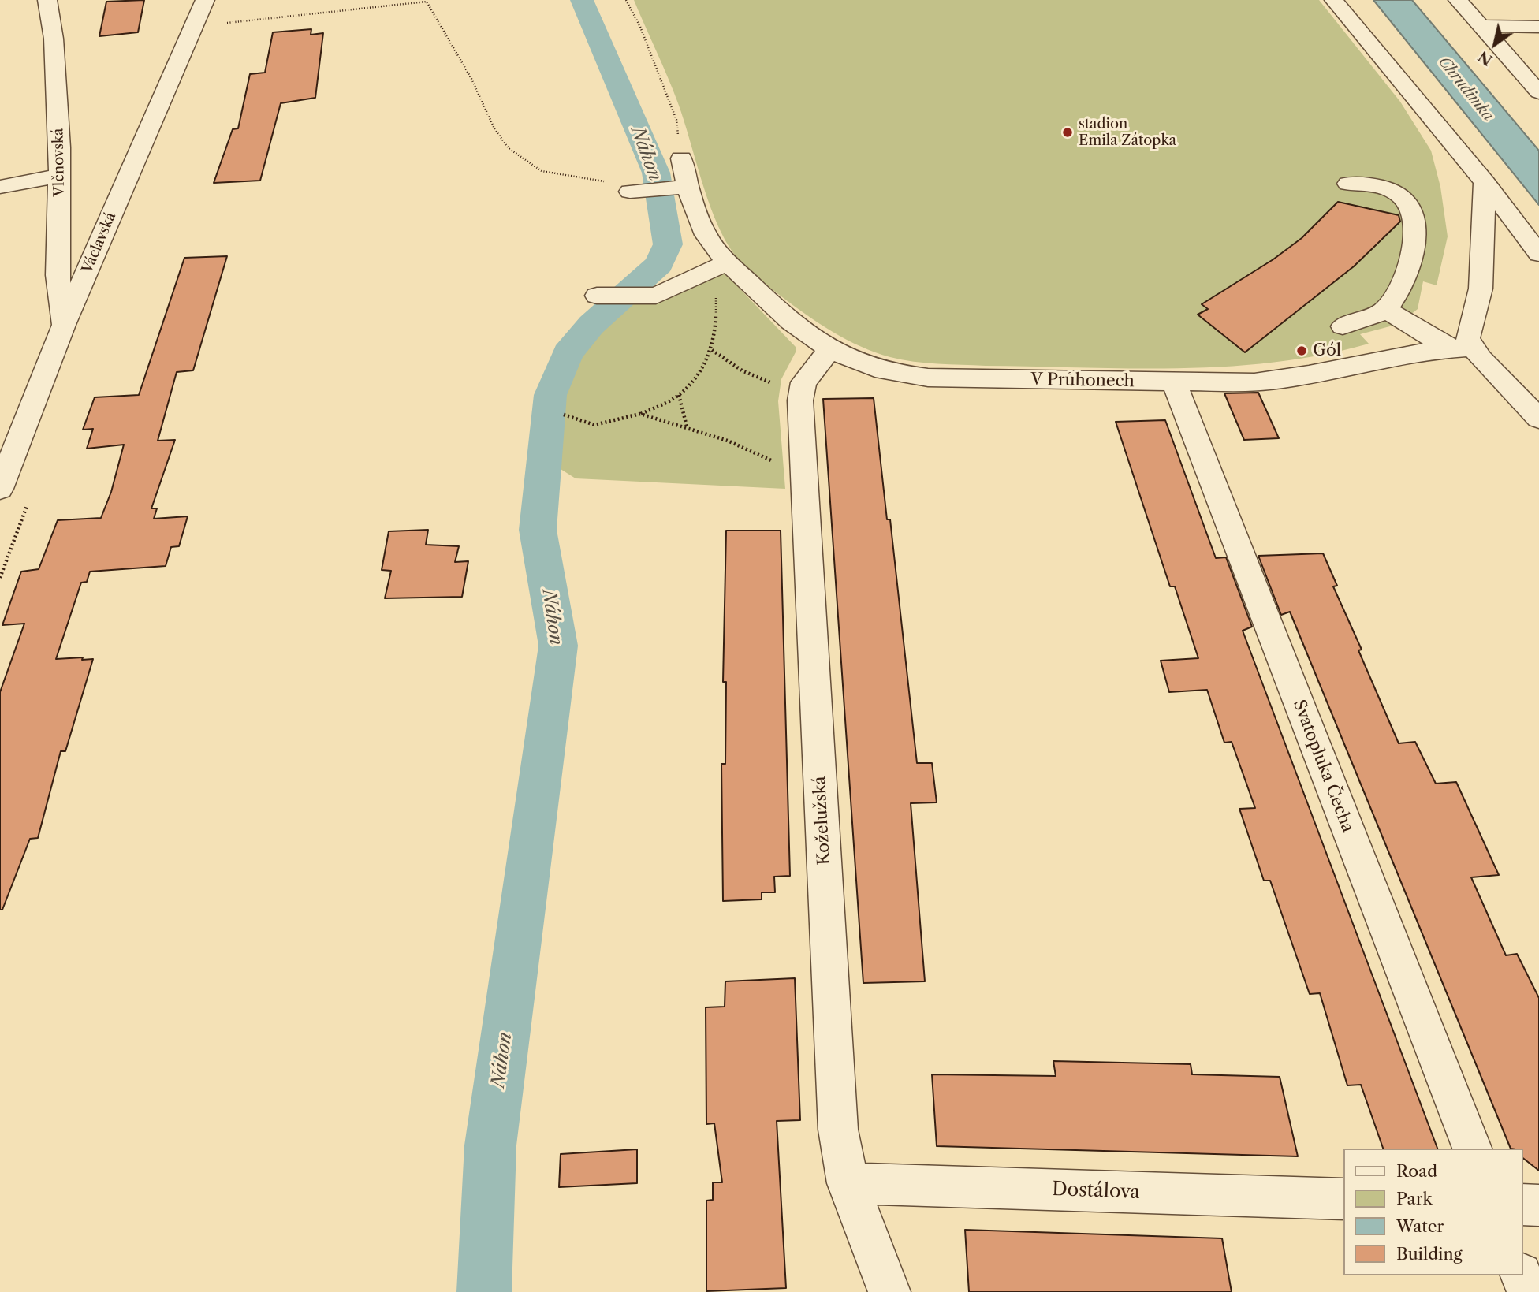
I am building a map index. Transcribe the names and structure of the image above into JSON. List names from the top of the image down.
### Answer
{
  "streets": {
    "street": [
      "Vlčnovská",
      "Václavská",
      "V Průhonech",
      "Svatopluka Čecha",
      "Koželužská",
      "Dostálova"
    ]
  },
  "crossings": [
    ["Vlčnovská", "Václavská"],
    ["V Průhonech", "Svatopluka Čecha"],
    ["V Průhonech", "Koželužská"],
    ["Koželužská", "Dostálova"]
  ],
  "water": ["Chrudimka", "Náhon"],
  "places": ["stadion Emila Zátopka", "Gól"],
  "legend": [
    "Road",
    "Park",
    "Water",
    "Building"
  ],
  "north": "bottom left"
}
